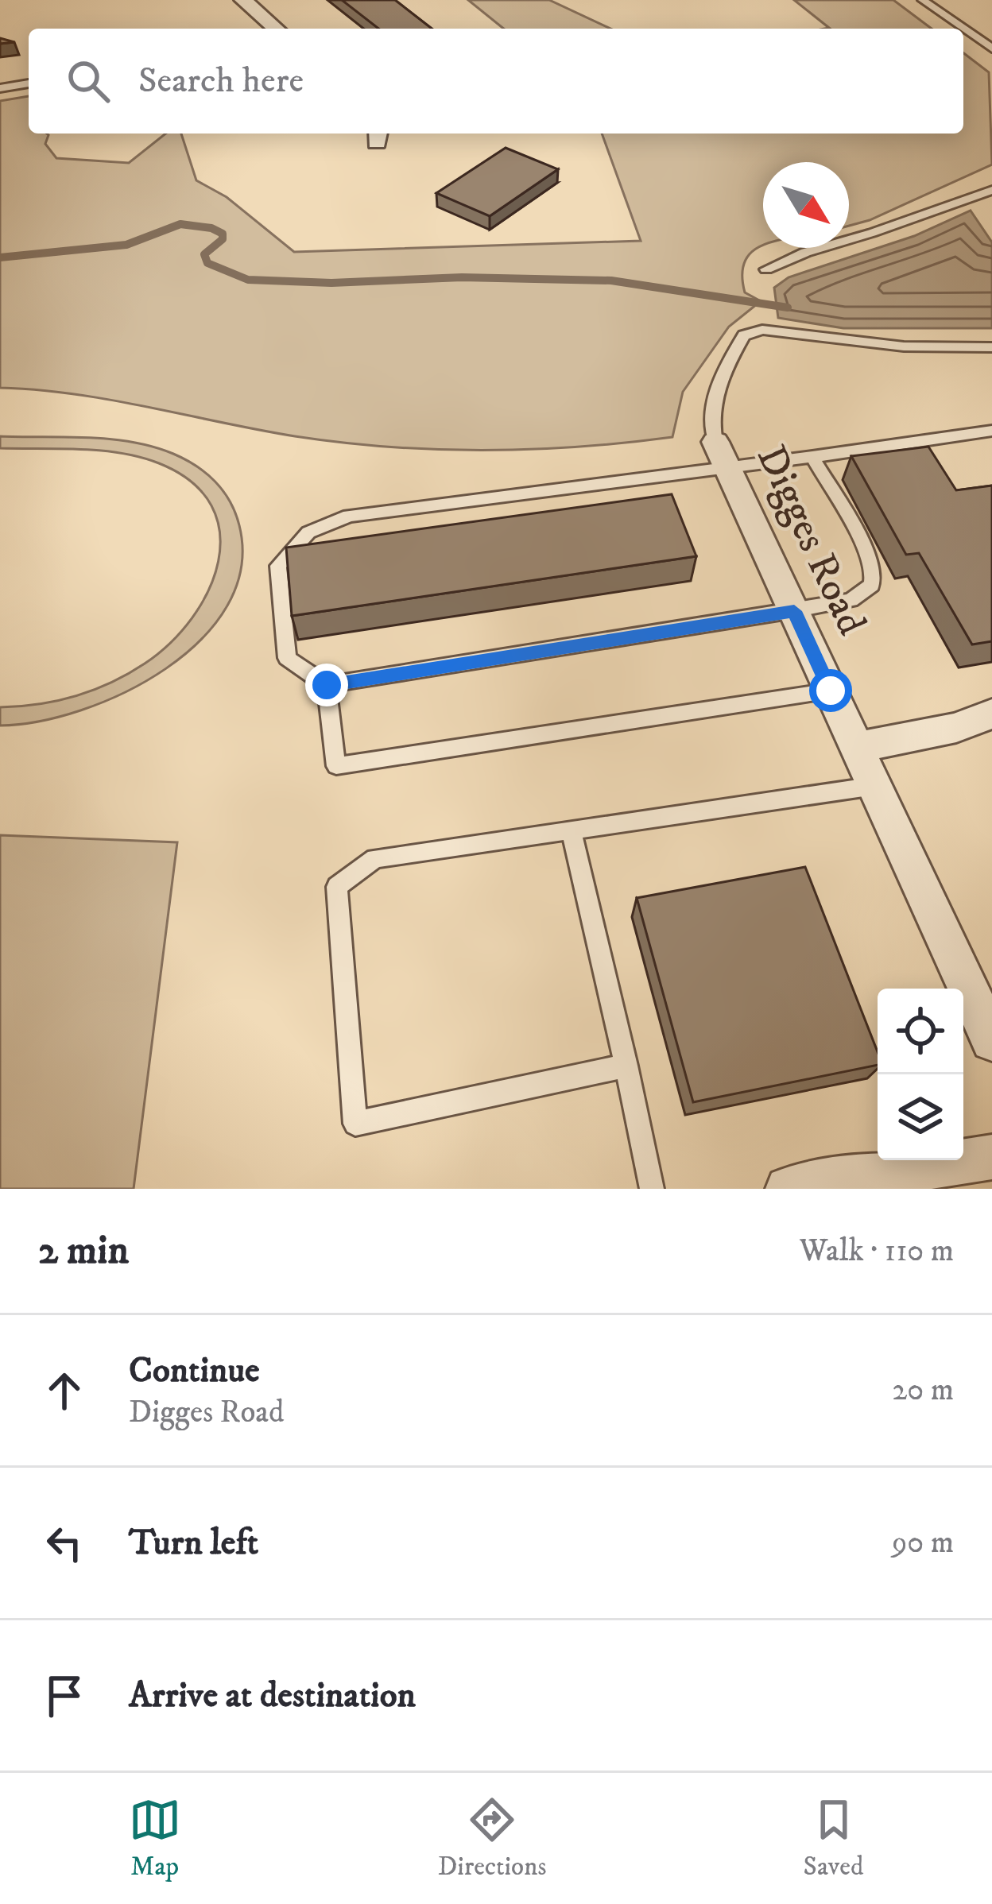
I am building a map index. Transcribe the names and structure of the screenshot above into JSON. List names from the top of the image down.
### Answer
{
  "streets": {
    "street": ["Digges Road"]
  },
  "north": "bottom right",
  "page": {
    "search": "Search here",
    "heading": ["2 min", "Walk · 110 m"],
    "list": [
      ["Continue", "Digges Road", "20 m"],
      ["Turn left", "90 m"],
      "Arrive at destination"
    ],
    "nav": ["Map", "Directions", "Saved"]
  }
}
